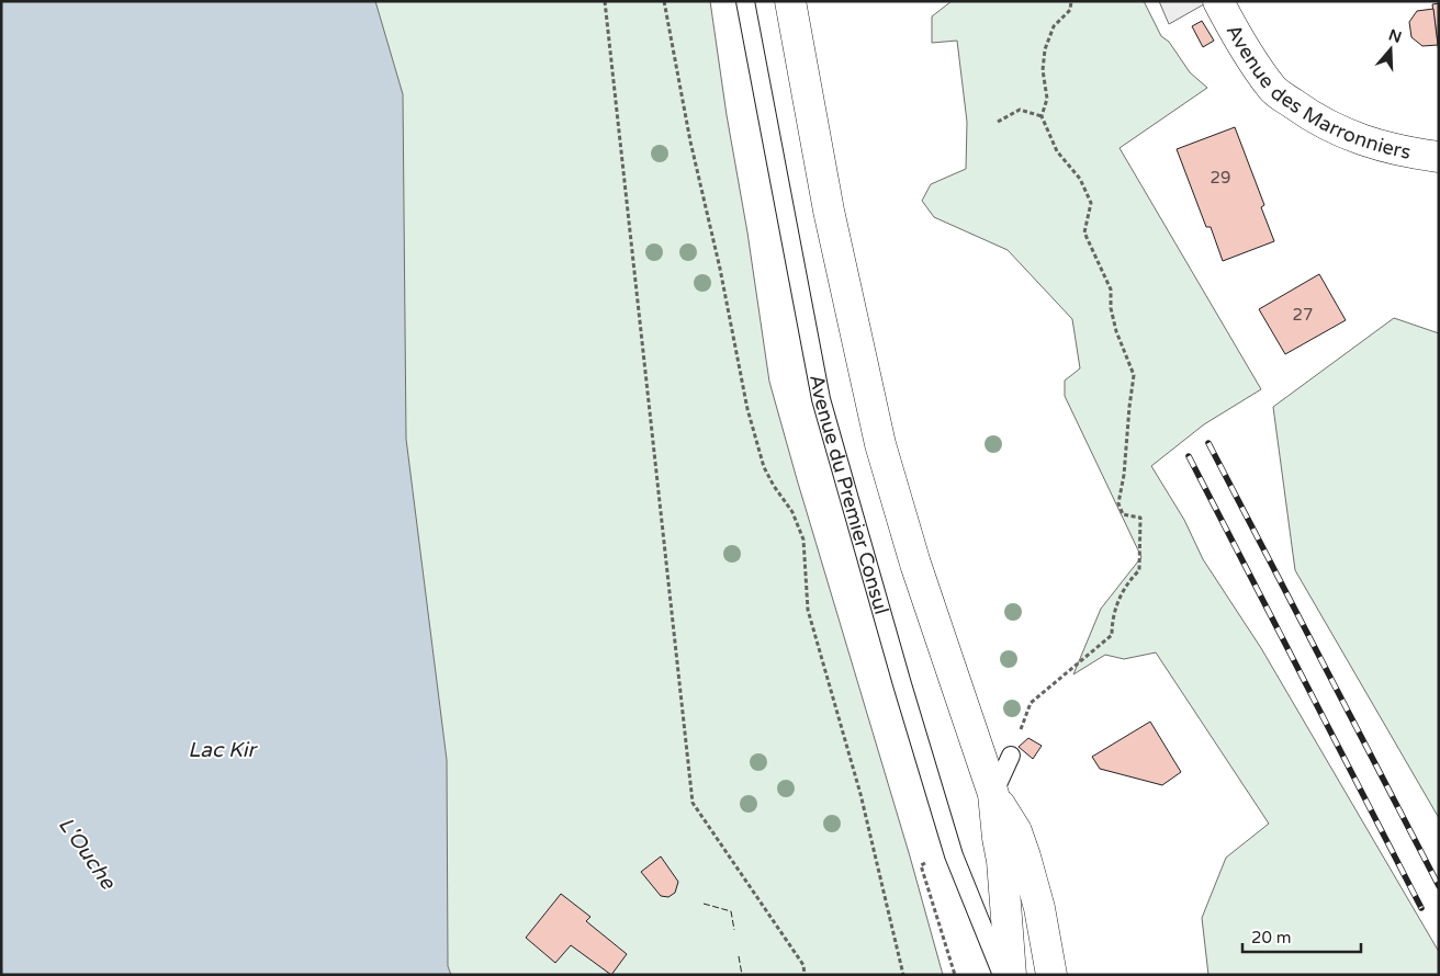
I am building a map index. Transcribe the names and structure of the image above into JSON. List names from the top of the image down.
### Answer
{
  "streets": {
    "main road": ["Avenue des Marronniers"],
    "lane": ["Avenue du Premier Consul"]
  },
  "water": ["Lac Kir", "L'Ouche"],
  "house_numbers": ["29", "27"],
  "scale_bar": "20 m",
  "north": "top"
}
